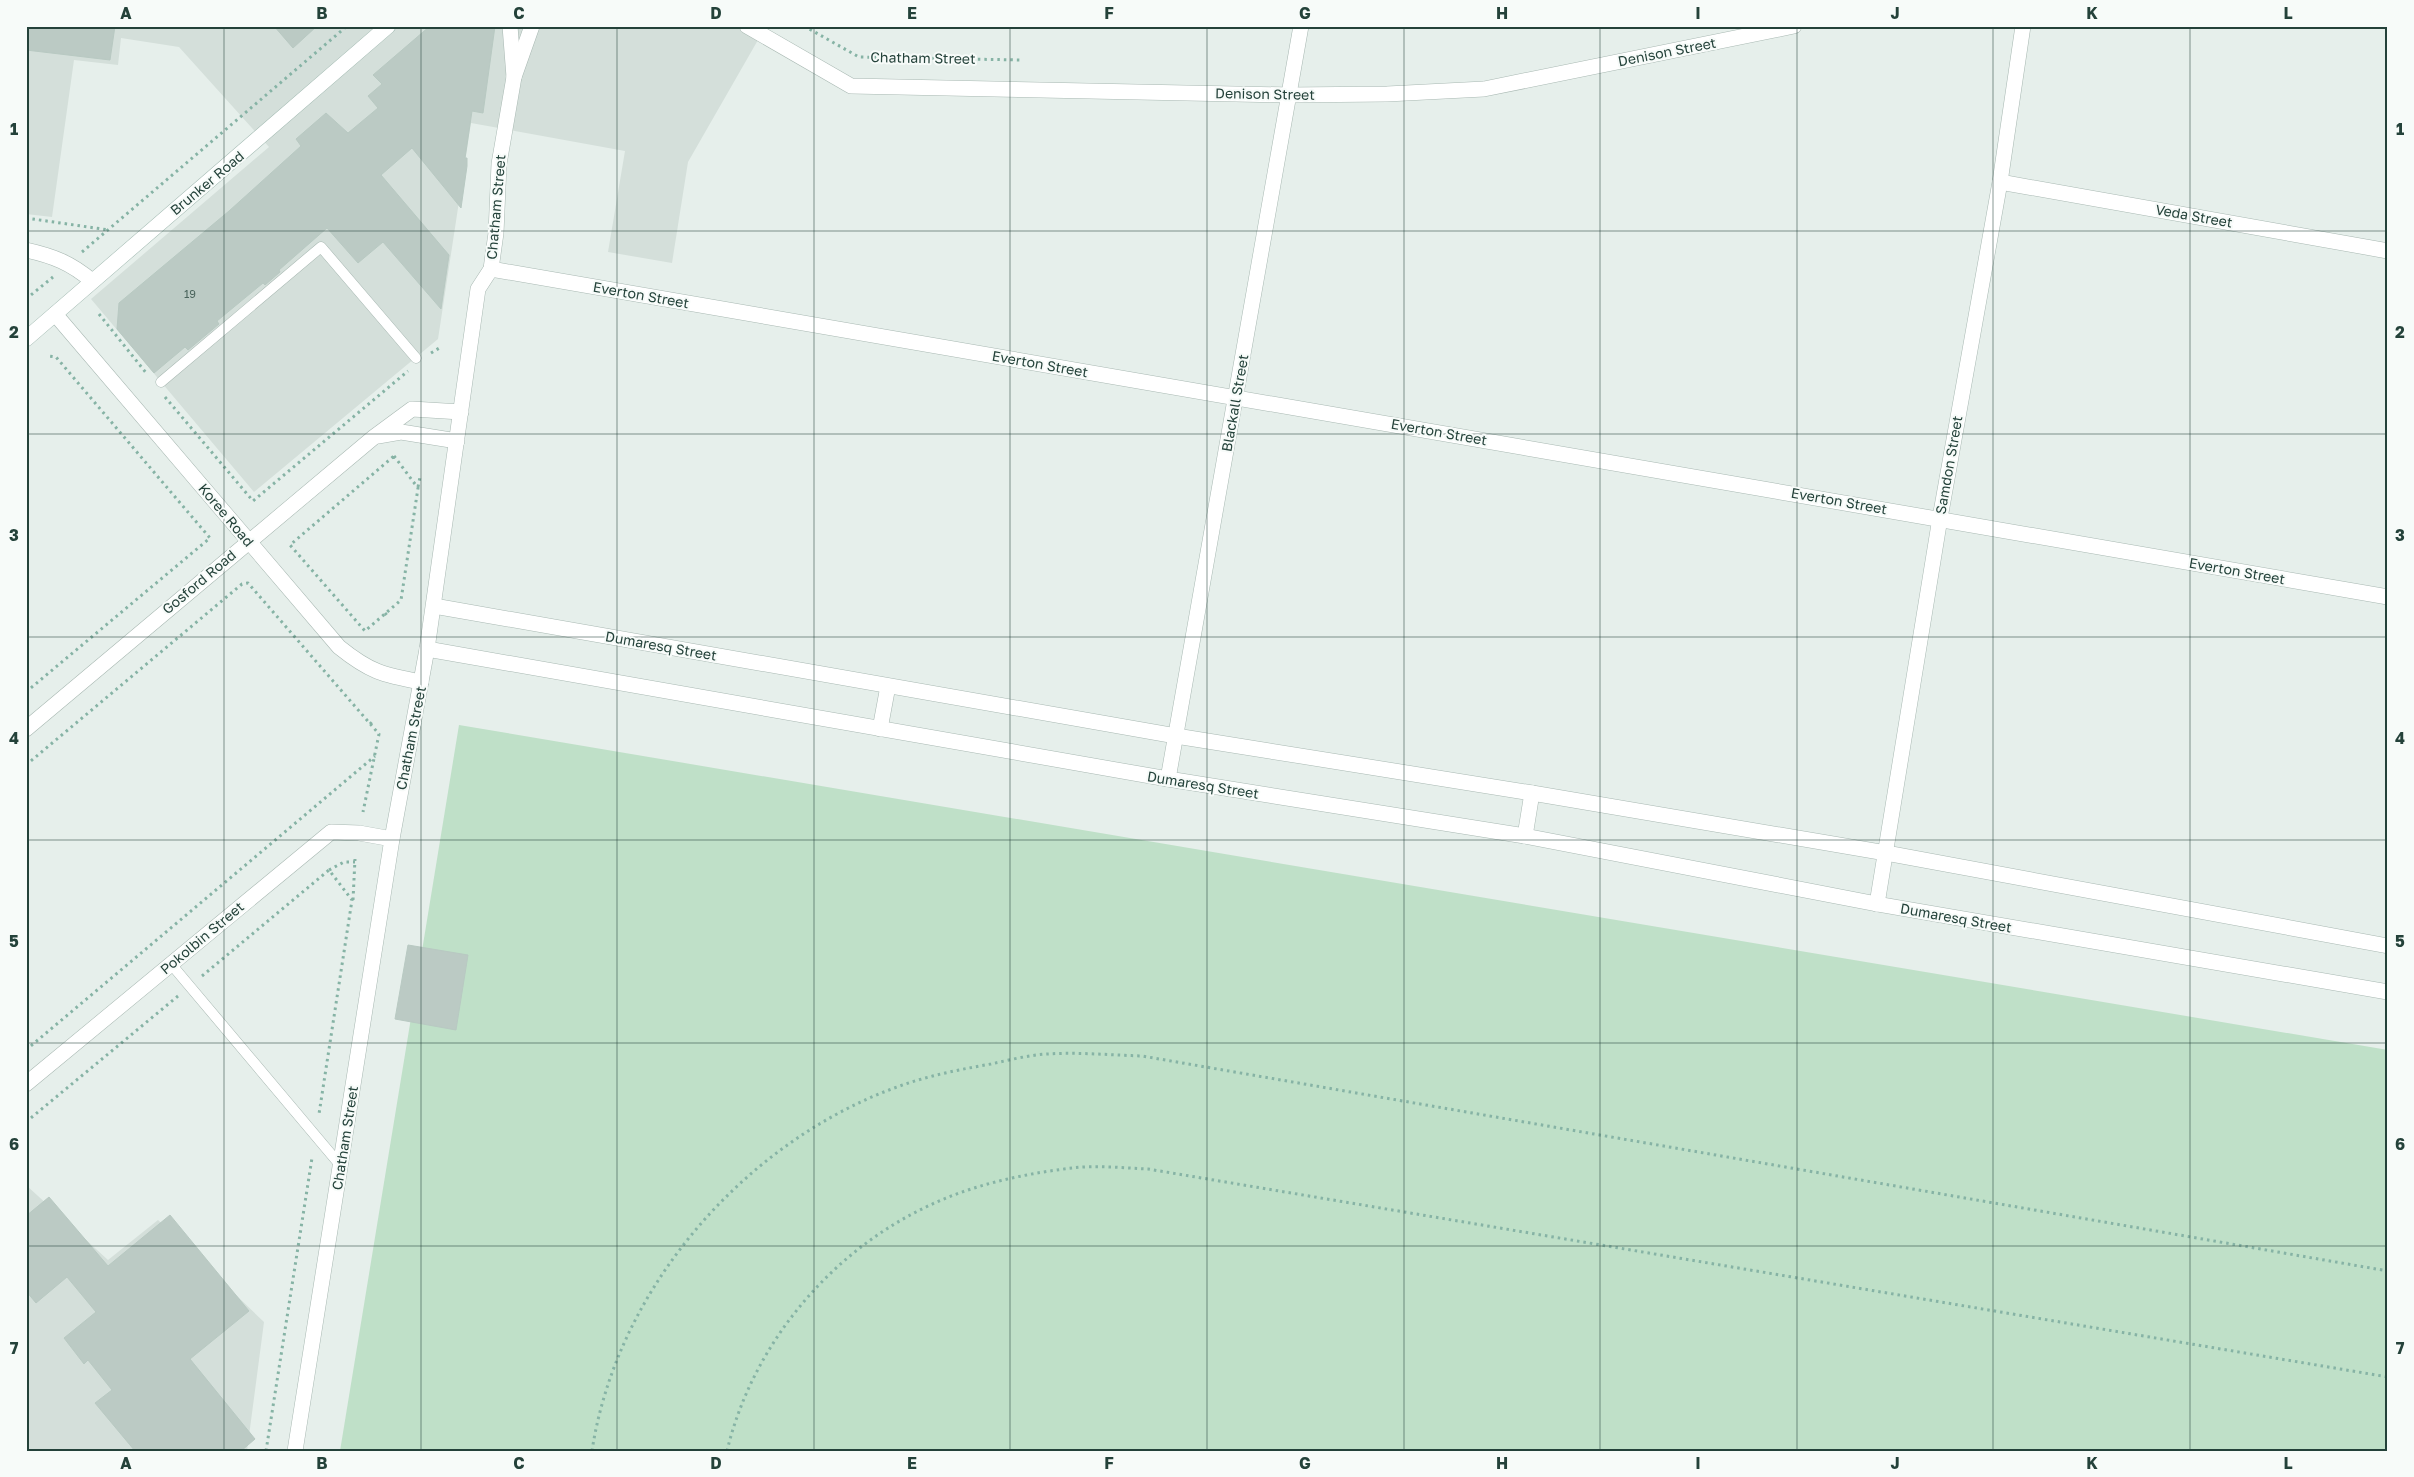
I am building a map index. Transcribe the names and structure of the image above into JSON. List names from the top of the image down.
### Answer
{
  "streets": {
    "street": [
      "Denison Street",
      "Chatham Street",
      "Brunker Road",
      "Veda Street",
      "Everton Street",
      "Blackall Street",
      "Samdon Street",
      "Koree Road",
      "Gosford Road",
      "Dumaresq Street",
      "Pokolbin Street"
    ]
  },
  "crossings": [
    ["Denison Street", "Blackall Street"],
    ["Chatham Street", "Everton Street"],
    ["Chatham Street", "Koree Road"],
    ["Chatham Street", "Gosford Road"],
    ["Chatham Street", "Dumaresq Street"],
    ["Chatham Street", "Pokolbin Street"],
    ["Brunker Road", "Koree Road"],
    ["Veda Street", "Samdon Street"],
    ["Everton Street", "Blackall Street"],
    ["Everton Street", "Samdon Street"],
    ["Blackall Street", "Dumaresq Street"],
    ["Samdon Street", "Dumaresq Street"],
    ["Koree Road", "Gosford Road"]
  ],
  "house_numbers": ["19"],
  "grid": {
    "columns": [
      "A",
      "B",
      "C",
      "D",
      "E",
      "F",
      "G",
      "H",
      "I",
      "J",
      "K",
      "L"
    ],
    "rows": [
      "1",
      "2",
      "3",
      "4",
      "5",
      "6",
      "7"
    ]
  }
}
